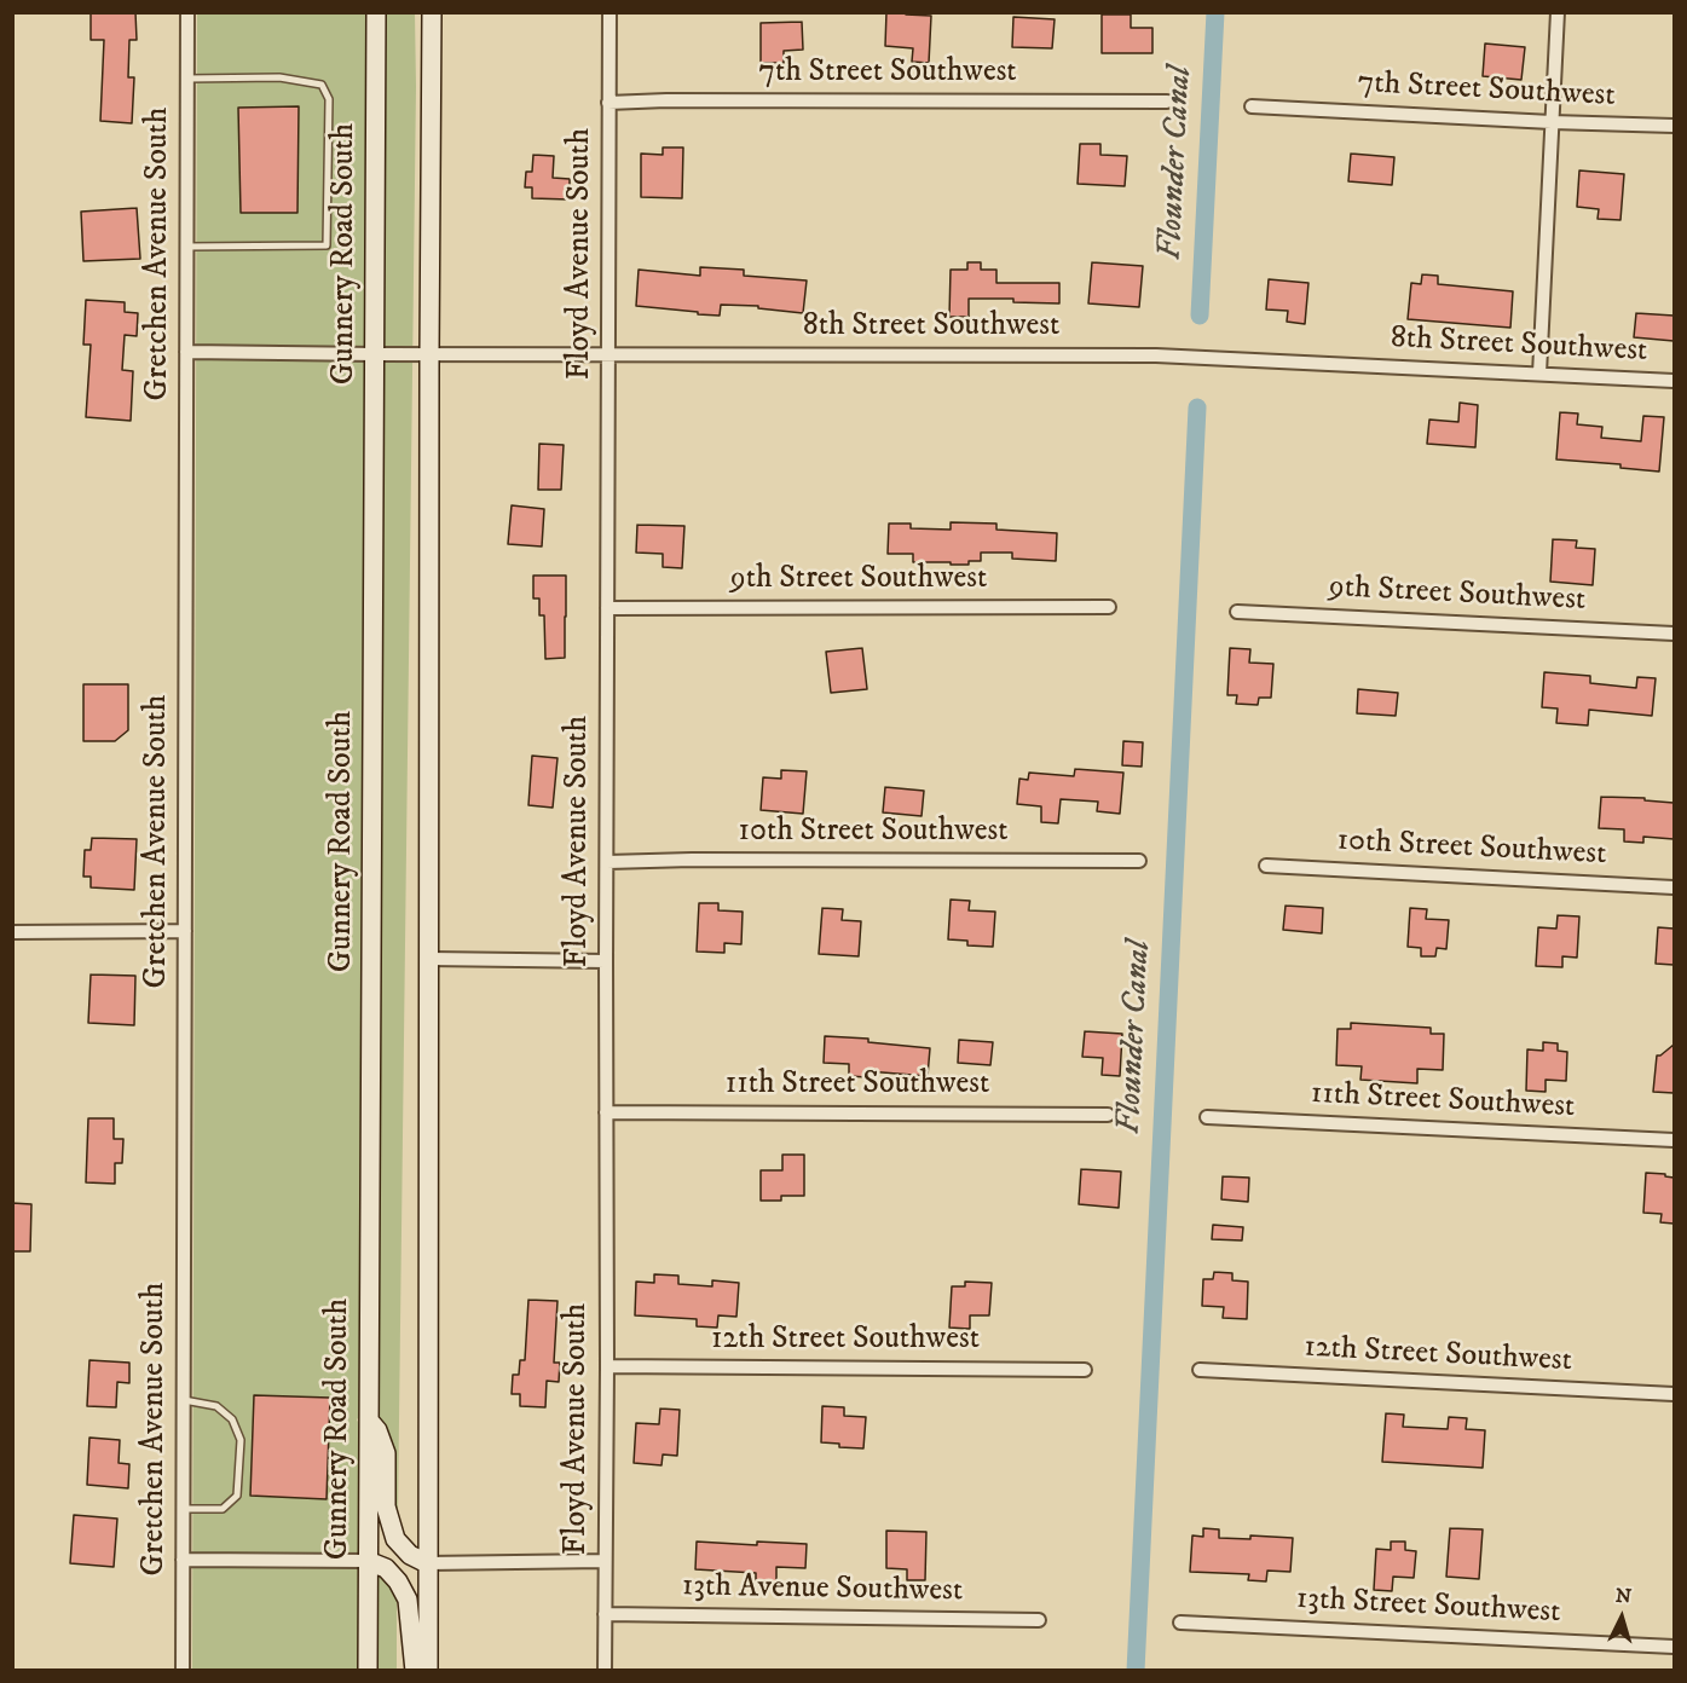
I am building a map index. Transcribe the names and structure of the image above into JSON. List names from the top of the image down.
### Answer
{
  "streets": {
    "main road": ["Gunnery Road South"],
    "street": [
      "7th Street Southwest",
      "Gretchen Avenue South",
      "Floyd Avenue South",
      "8th Street Southwest",
      "9th Street Southwest",
      "10th Street Southwest",
      "11th Street Southwest",
      "12th Street Southwest",
      "13th Avenue Southwest",
      "13th Street Southwest"
    ]
  },
  "crossings": [
    ["7th Street Southwest", "Floyd Avenue South"],
    ["Gretchen Avenue South", "8th Street Southwest"],
    ["Gunnery Road South", "8th Street Southwest"],
    ["Floyd Avenue South", "8th Street Southwest"],
    ["Floyd Avenue South", "9th Street Southwest"],
    ["Floyd Avenue South", "10th Street Southwest"],
    ["Floyd Avenue South", "11th Street Southwest"],
    ["Floyd Avenue South", "12th Street Southwest"],
    ["Floyd Avenue South", "13th Avenue Southwest"]
  ],
  "water": ["Flounder Canal"],
  "north": "top"
}
